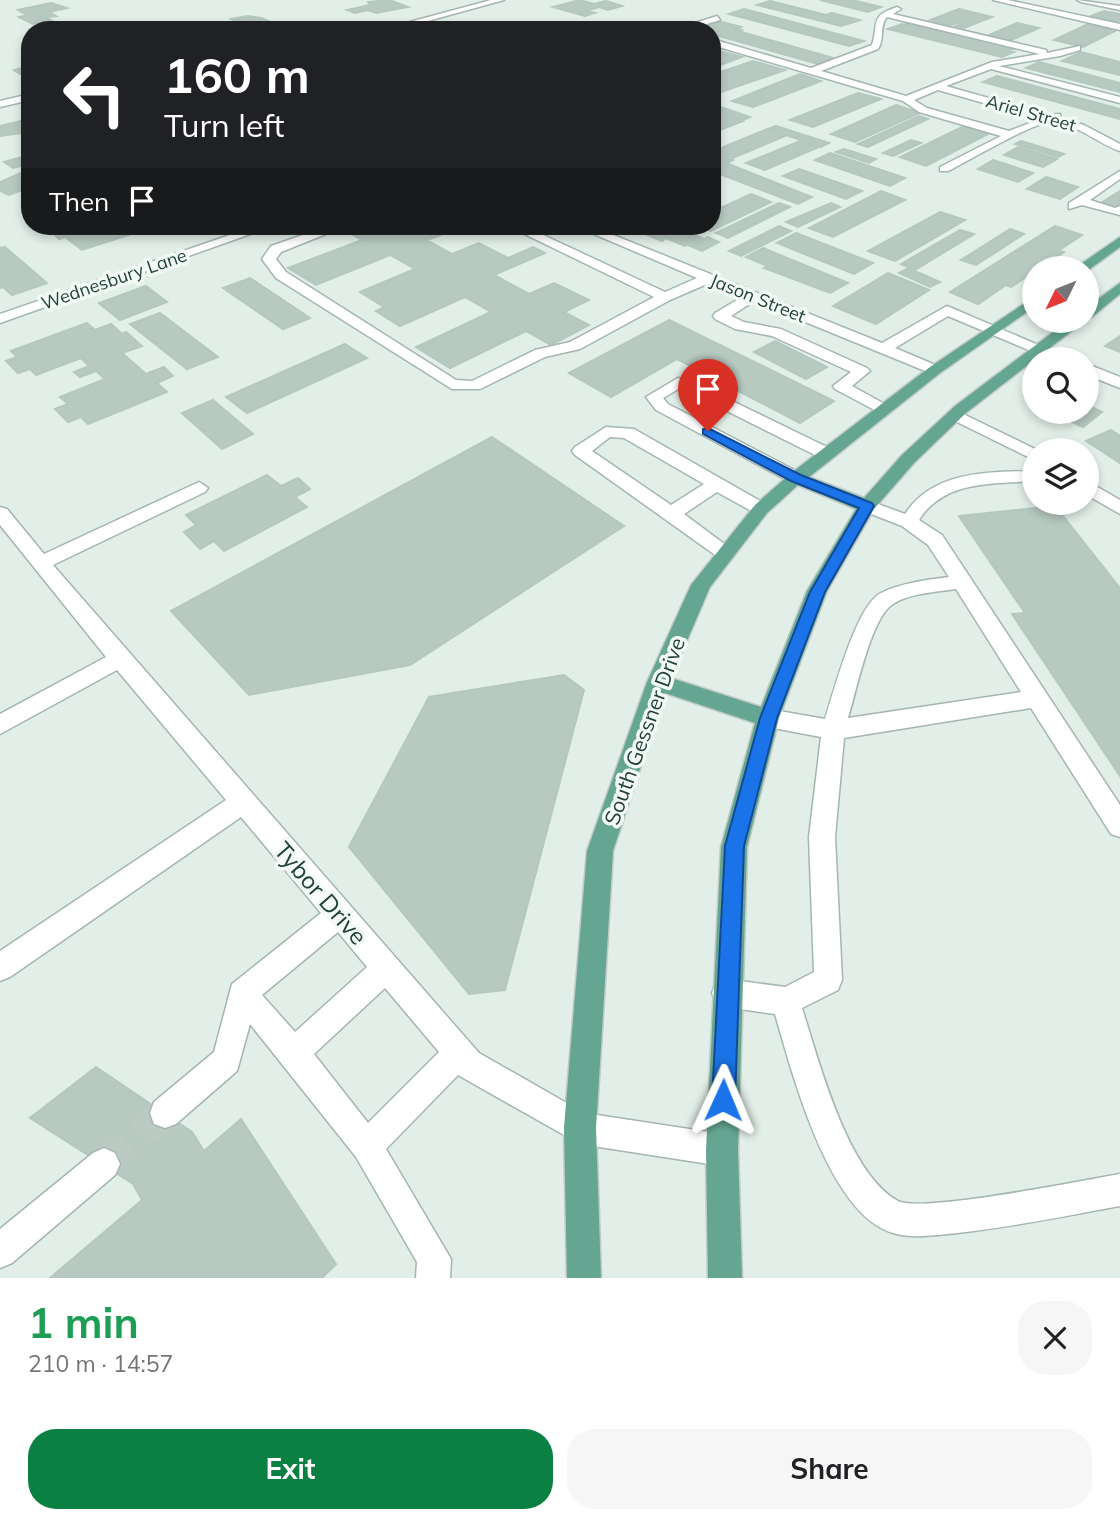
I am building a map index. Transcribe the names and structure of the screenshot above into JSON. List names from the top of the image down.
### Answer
{
  "streets": {
    "main road": ["South Gessner Drive"],
    "street": [
      "Ariel Street",
      "Wednesbury Lane",
      "Jason Street",
      "Tybor Drive"
    ]
  },
  "crossings": [
    ["Jason Street", "South Gessner Drive"],
    ["South Gessner Drive", "Tybor Drive"]
  ],
  "north": "bottom left",
  "page": {
    "turn": ["160 m", "Turn left"],
    "then": "Then",
    "heading": ["1 min", "210 m · 14:57"],
    "buttons": ["Exit", "Share"]
  }
}
